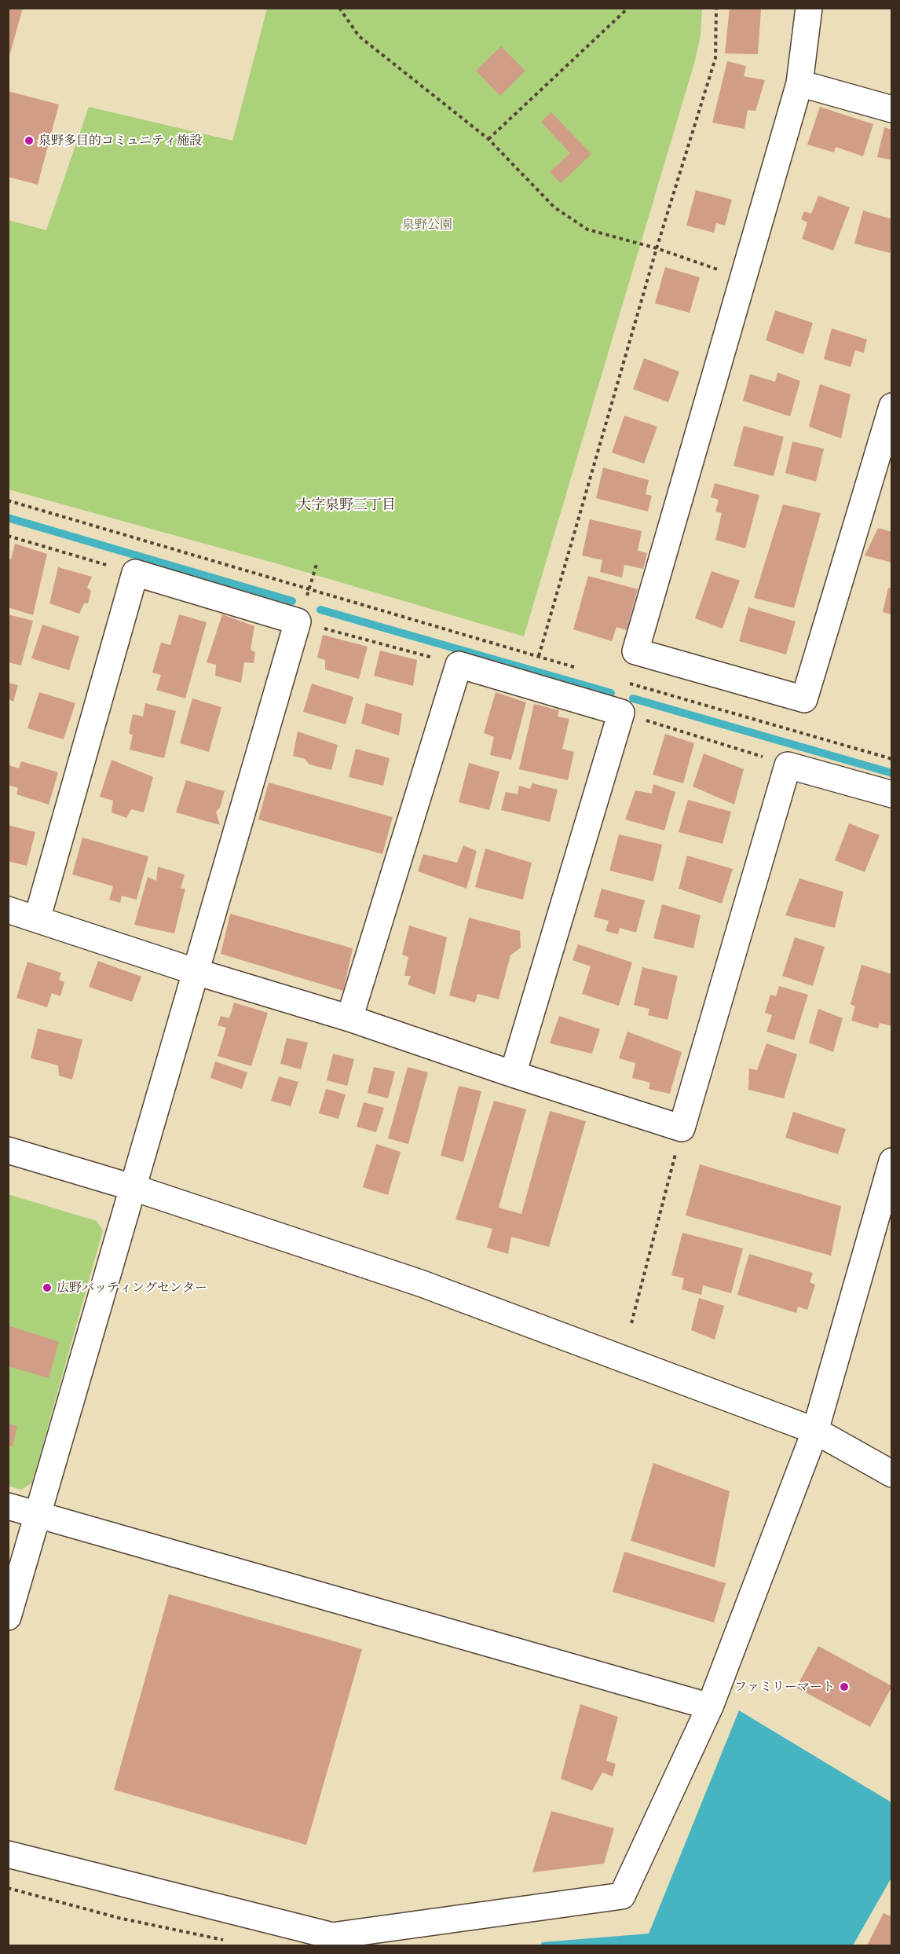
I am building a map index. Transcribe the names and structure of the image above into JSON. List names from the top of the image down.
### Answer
{
  "districts": ["大字泉野三丁目"],
  "parks": ["泉野公園"],
  "places": ["泉野多目的コミュニティ施設", "広野バッティングセンター", "ファミリーマート"]
}
